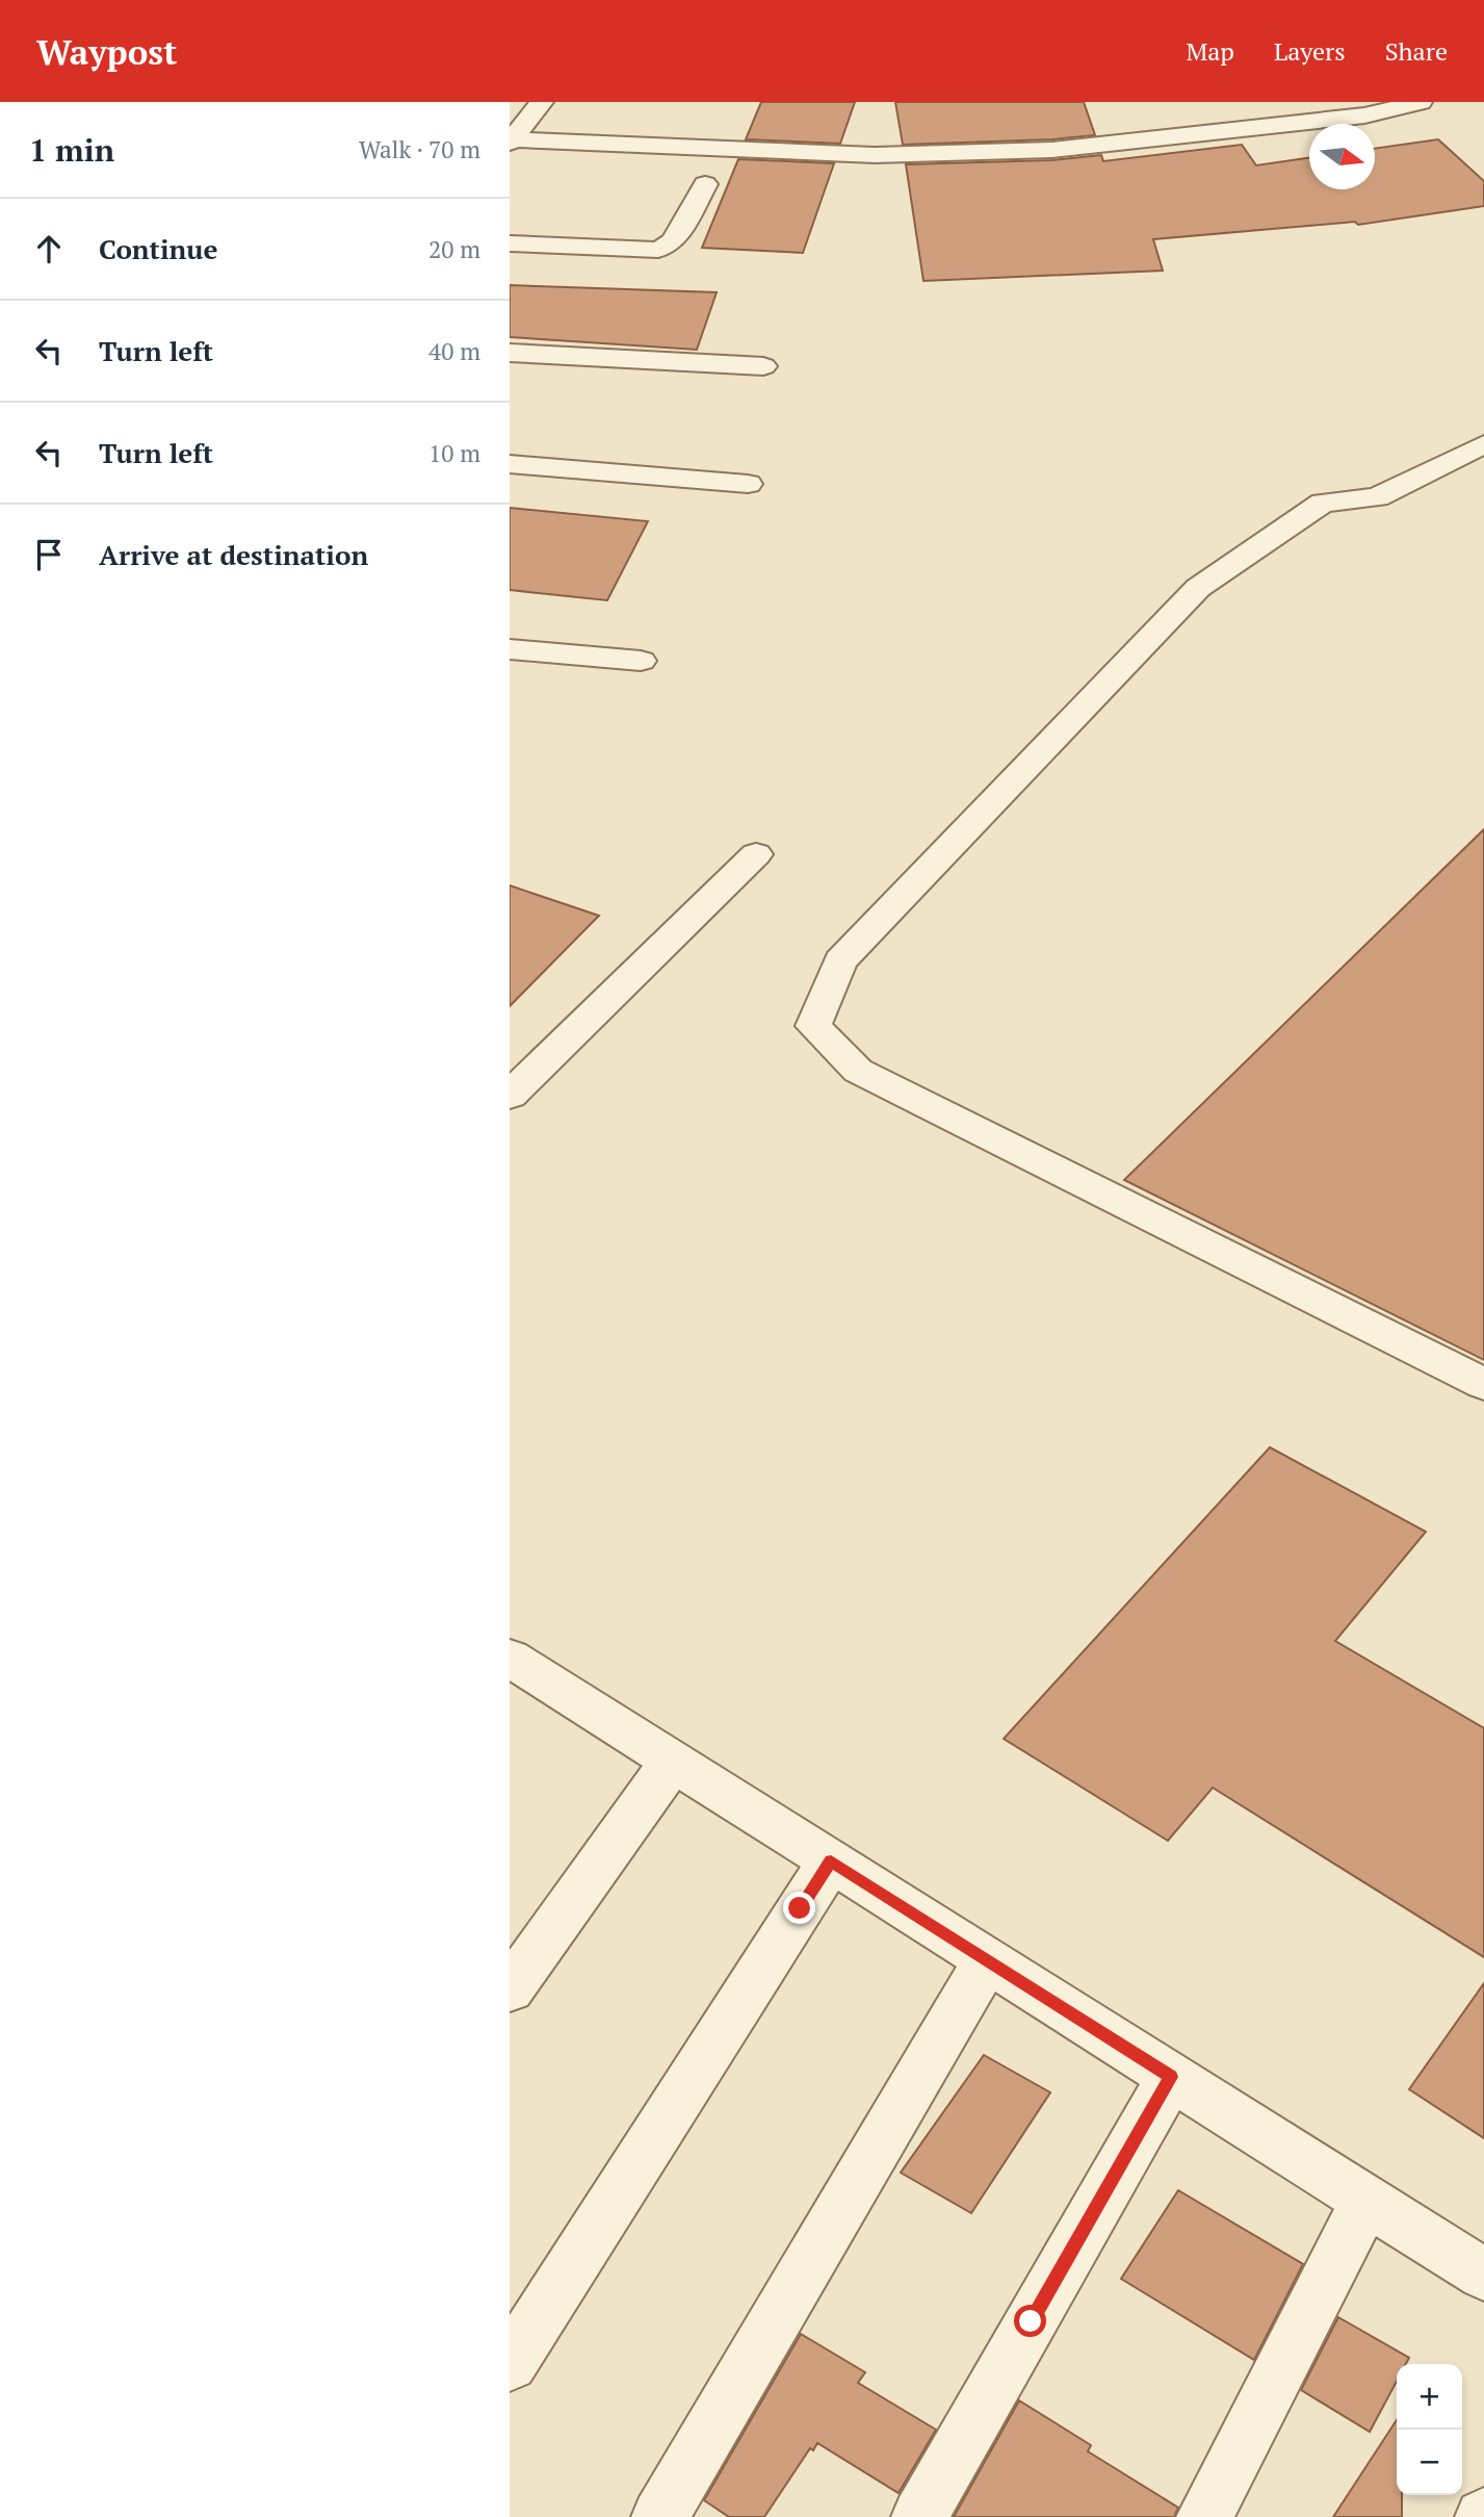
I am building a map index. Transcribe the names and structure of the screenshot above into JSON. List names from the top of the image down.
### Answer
{
  "north": "right",
  "page": {
    "header": "Waypost",
    "nav": ["Map", "Layers", "Share"],
    "heading": ["1 min", "Walk · 70 m"],
    "list": [
      ["Continue", "20 m"],
      ["Turn left", "40 m"],
      ["Turn left", "10 m"],
      "Arrive at destination"
    ],
    "map_buttons": ["+", "−"]
  }
}
